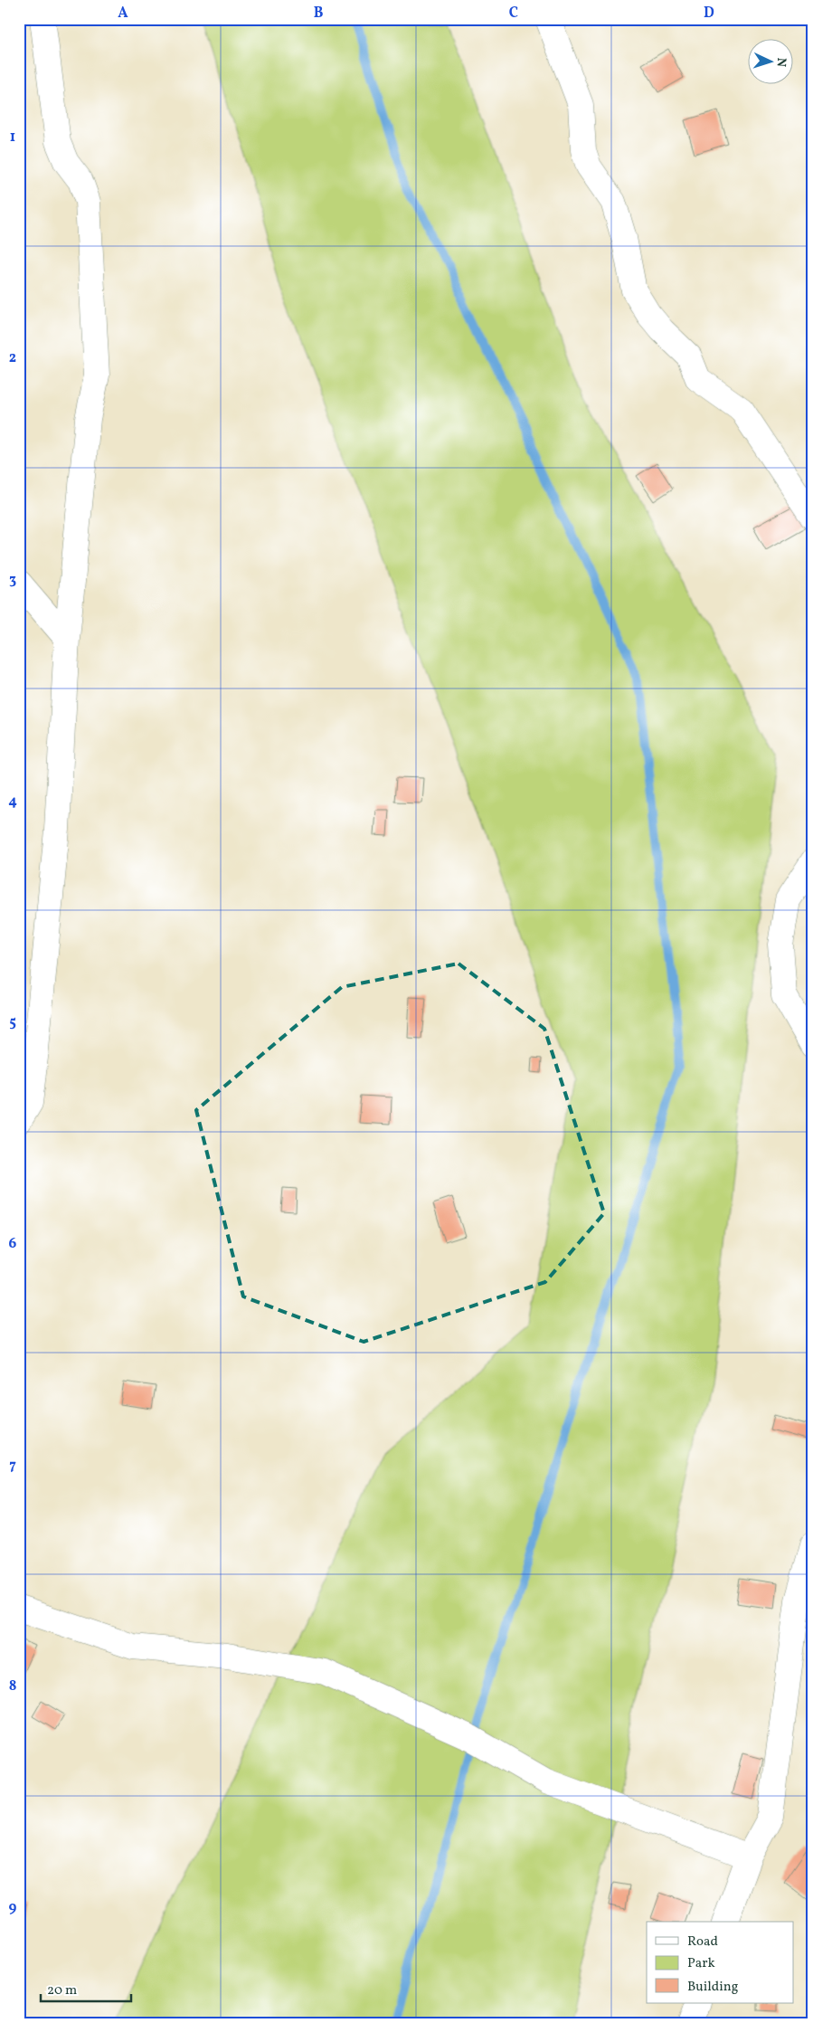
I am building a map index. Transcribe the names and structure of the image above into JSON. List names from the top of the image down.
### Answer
{
  "legend": ["Road", "Park", "Building"],
  "scale_bar": "20 m",
  "north": "right",
  "grid": {
    "columns": [
      "A",
      "B",
      "C",
      "D"
    ],
    "rows": [
      "1",
      "2",
      "3",
      "4",
      "5",
      "6",
      "7",
      "8",
      "9"
    ]
  }
}
